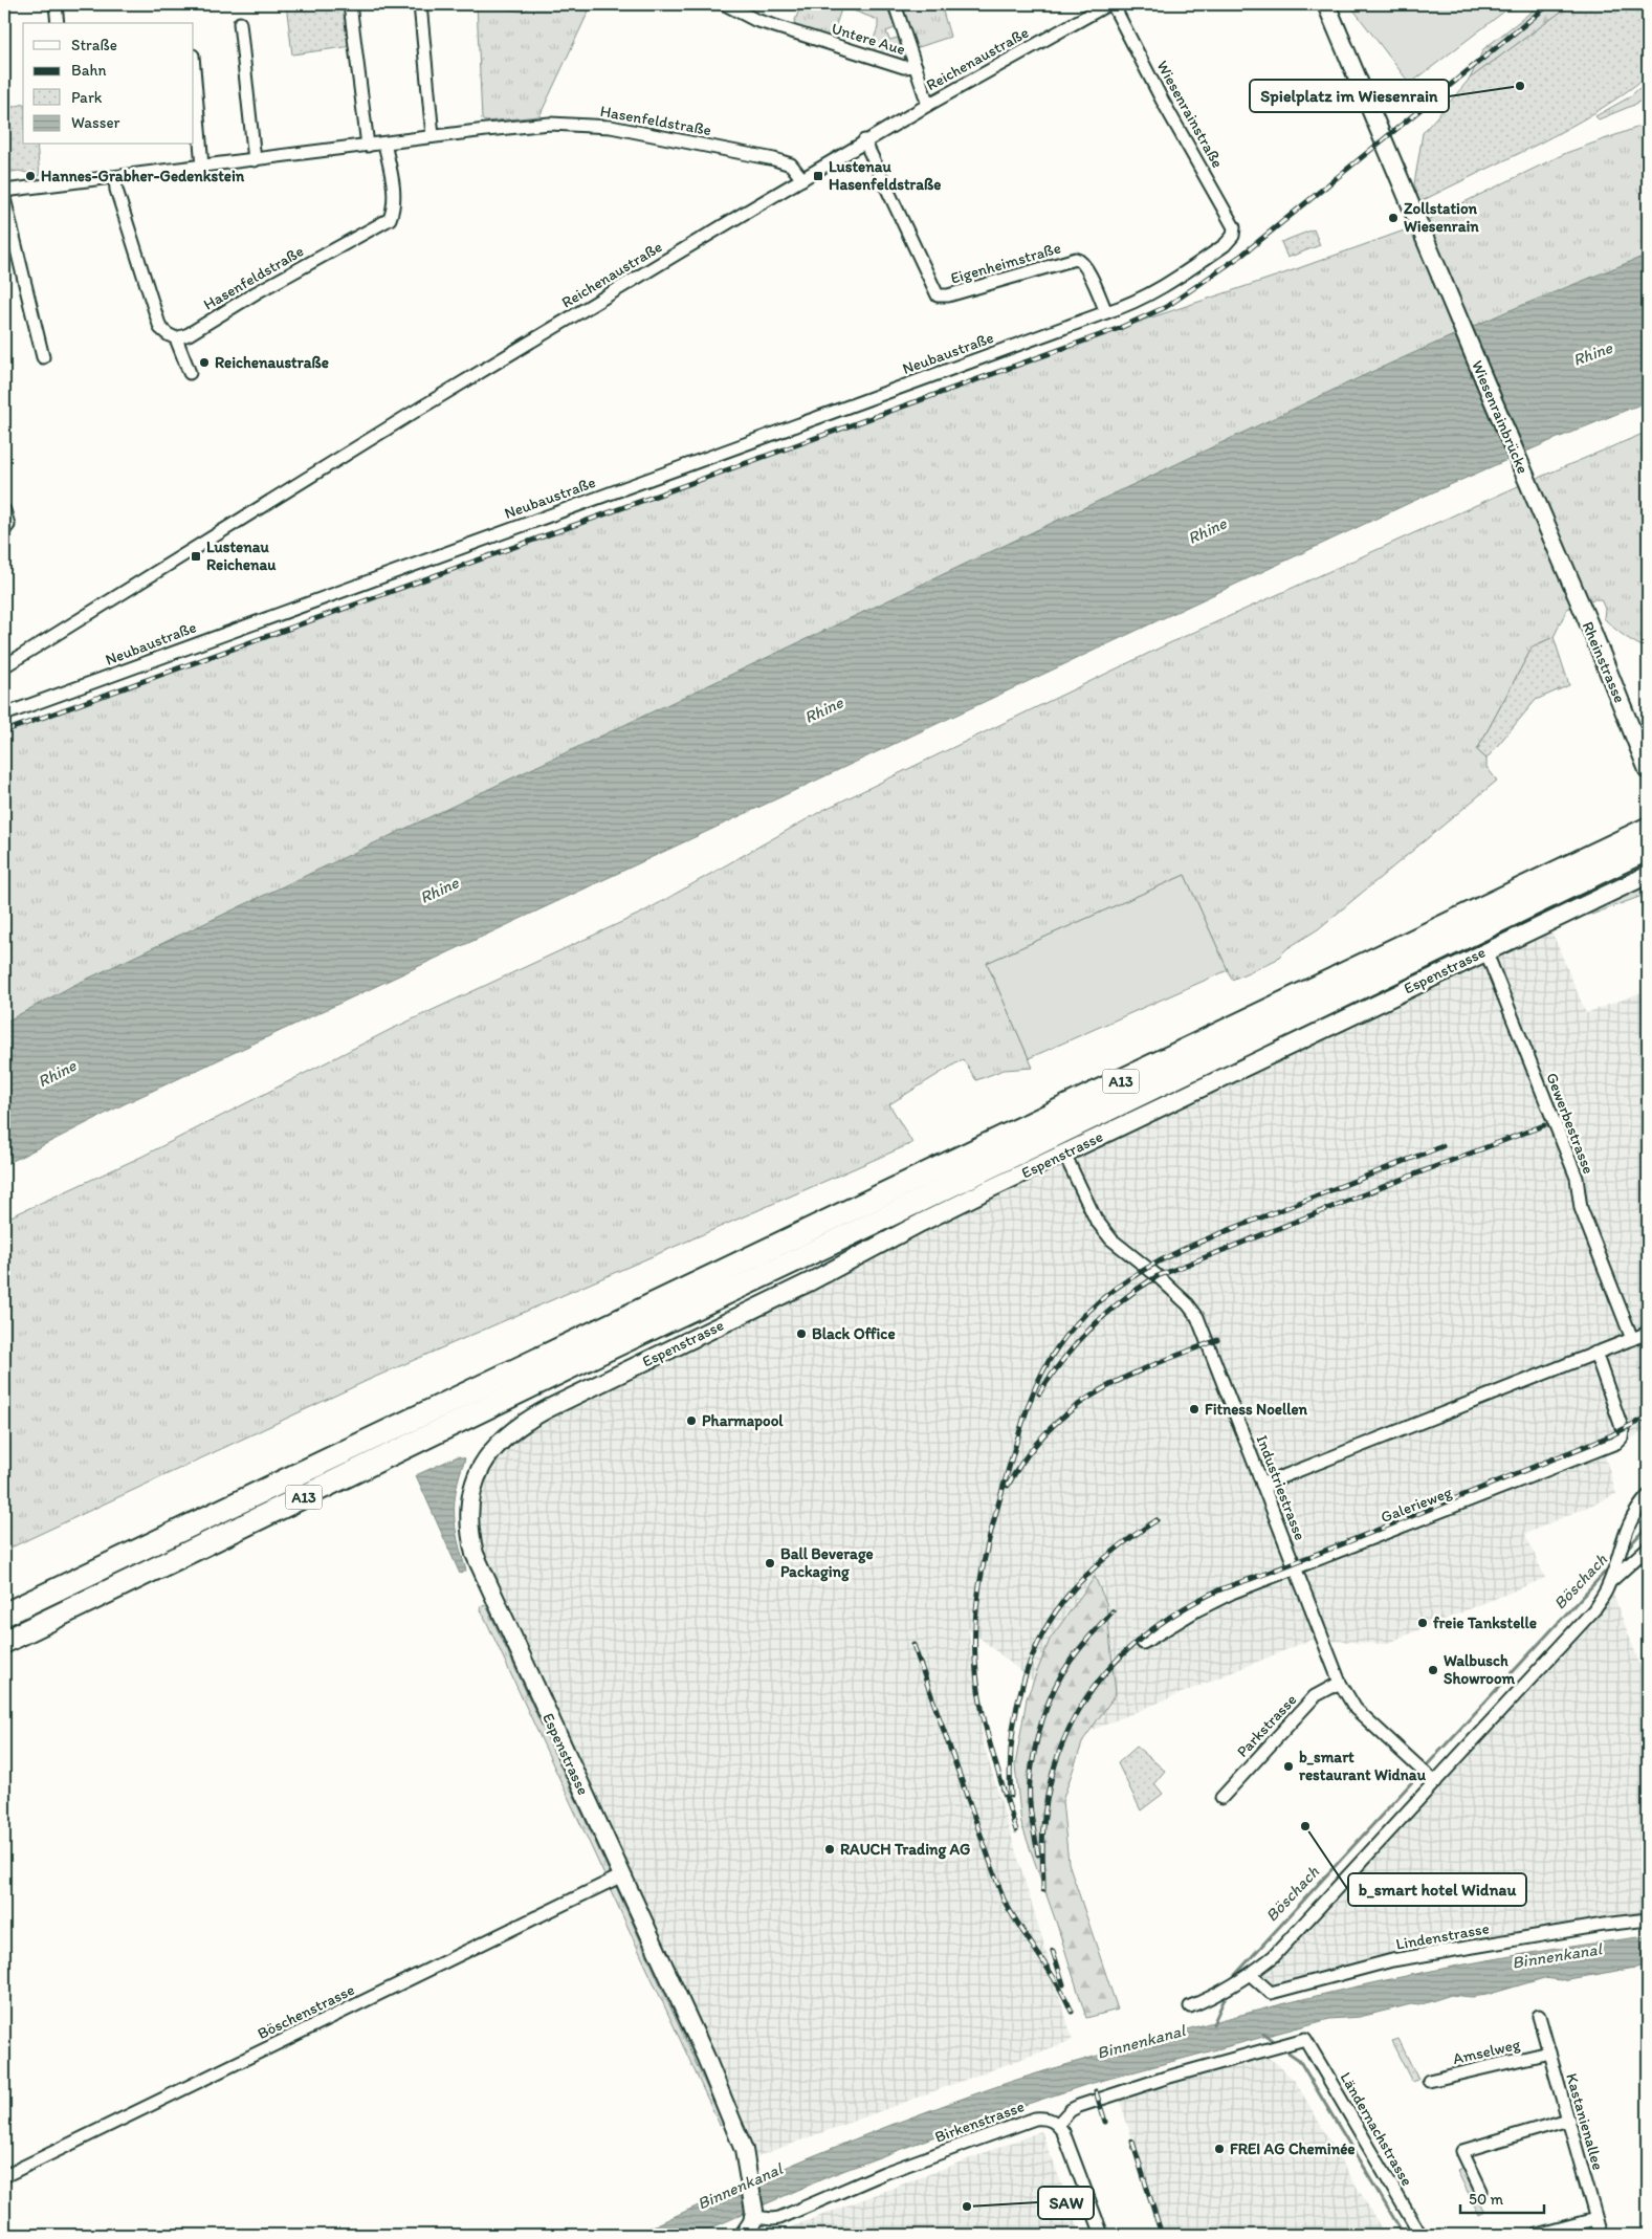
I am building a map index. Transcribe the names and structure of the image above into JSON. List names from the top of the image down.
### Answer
{
  "streets": {
    "highway": ["A13"],
    "street": [
      "Untere Aue",
      "Reichenaustraße",
      "Wiesenrainstraße",
      "Hasenfeldstraße",
      "Eigenheimstraße",
      "Neubaustraße",
      "Wiesenrainbrücke",
      "Rheinstrasse",
      "Espenstrasse",
      "Gewerbestrasse",
      "Industriestrasse",
      "Galerieweg",
      "Parkstrasse",
      "Lindenstrasse",
      "Böschenstrasse",
      "Amselweg",
      "Birkenstrasse",
      "Kastanienallee",
      "Ländernachstrasse"
    ]
  },
  "crossings": [
    ["Untere Aue", "Reichenaustraße"],
    ["Reichenaustraße", "Hasenfeldstraße"],
    ["Reichenaustraße", "Eigenheimstraße"],
    ["Wiesenrainstraße", "Eigenheimstraße"],
    ["Wiesenrainstraße", "Neubaustraße"],
    ["Eigenheimstraße", "Neubaustraße"],
    ["Wiesenrainbrücke", "Rheinstrasse"],
    ["Espenstrasse", "Gewerbestrasse"],
    ["Espenstrasse", "Industriestrasse"],
    ["Espenstrasse", "Böschenstrasse"],
    ["Espenstrasse", "Birkenstrasse"],
    ["Industriestrasse", "Galerieweg"],
    ["Industriestrasse", "Parkstrasse"],
    ["Amselweg", "Kastanienallee"],
    ["Birkenstrasse", "Ländernachstrasse"]
  ],
  "water": ["Rhine", "Böschach", "Binnenkanal"],
  "places": {
    "other": [
      "Spielplatz im Wiesenrain",
      "Hannes-Grabher-Gedenkstein",
      "Zollstation Wiesenrain",
      "Reichenaustraße",
      "Black Office",
      "Fitness Noellen",
      "Pharmapool",
      "Ball Beverage Packaging",
      "freie Tankstelle",
      "Walbusch Showroom",
      "b_smart restaurant Widnau",
      "b_smart hotel Widnau",
      "RAUCH Trading AG",
      "FREI AG Cheminée",
      "SAW"
    ],
    "transit": ["Lustenau Hasenfeldstraße", "Lustenau Reichenau"]
  },
  "legend": [
    "Straße",
    "Bahn",
    "Park",
    "Wasser"
  ],
  "scale_bar": "50 m"
}
